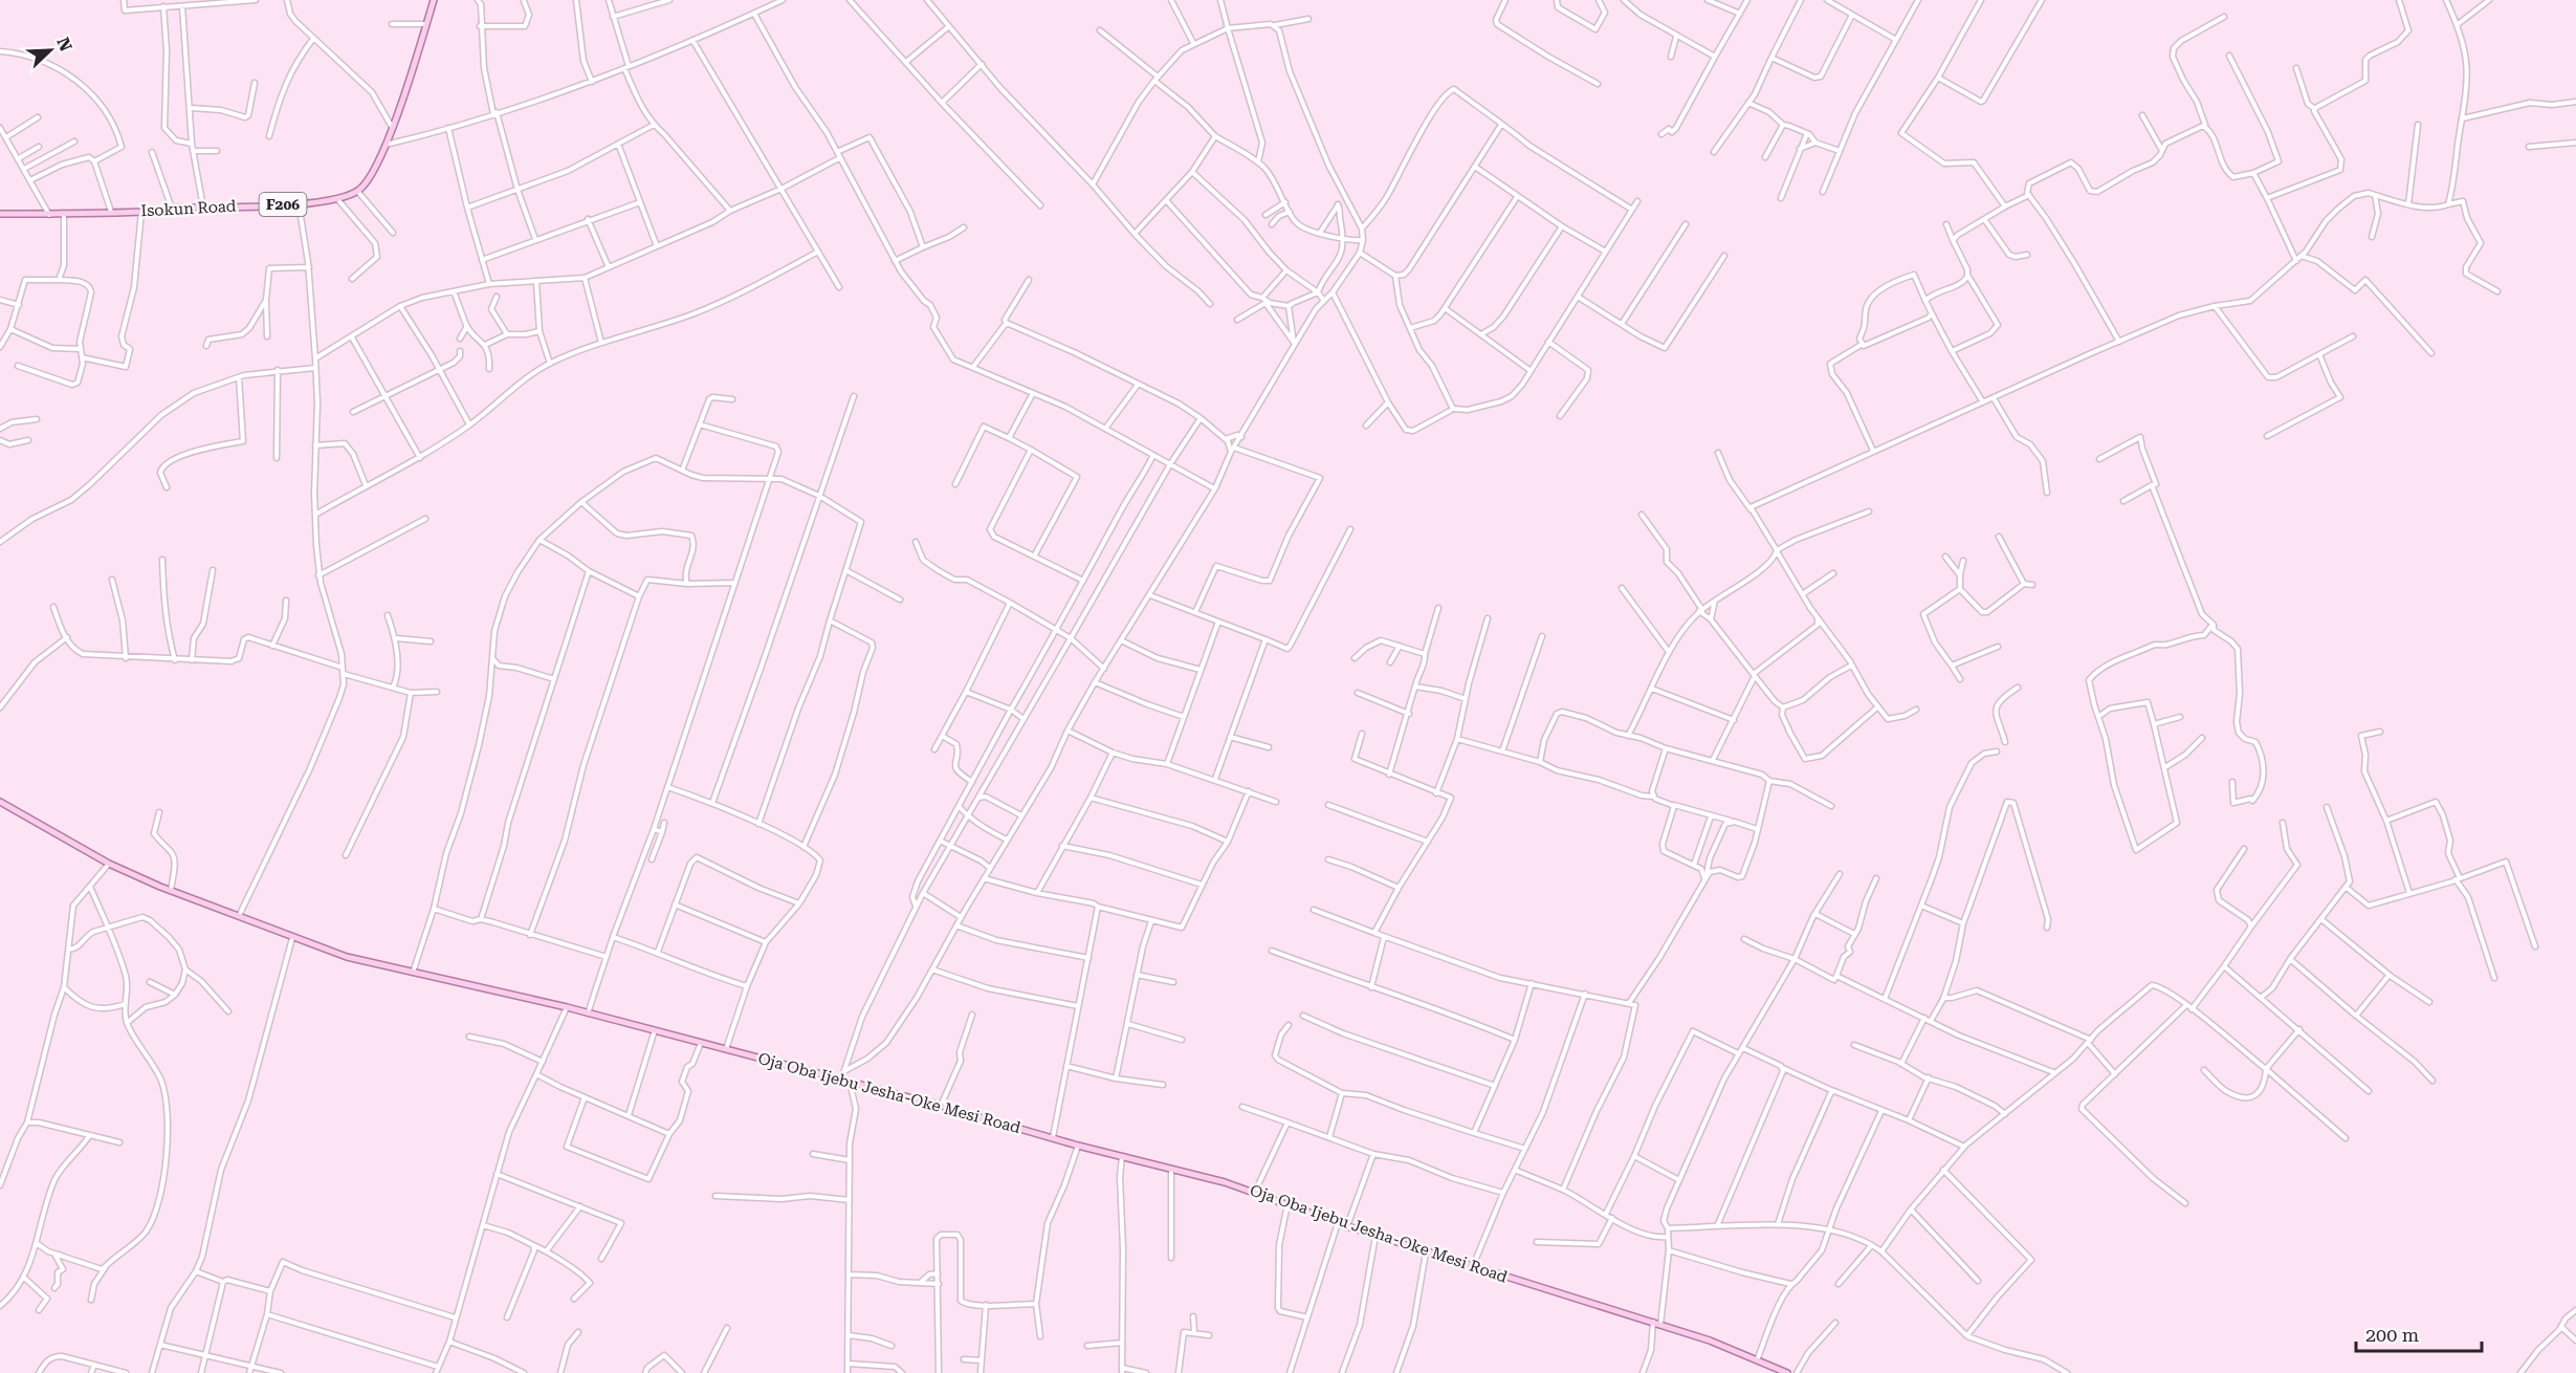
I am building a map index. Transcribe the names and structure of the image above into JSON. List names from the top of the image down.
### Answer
{
  "streets": {
    "main road": ["F206", "Isokun Road", "Oja Oba Ijebu Jesha-Oke Mesi Road"]
  },
  "scale_bar": "200 m",
  "north": "top right"
}
